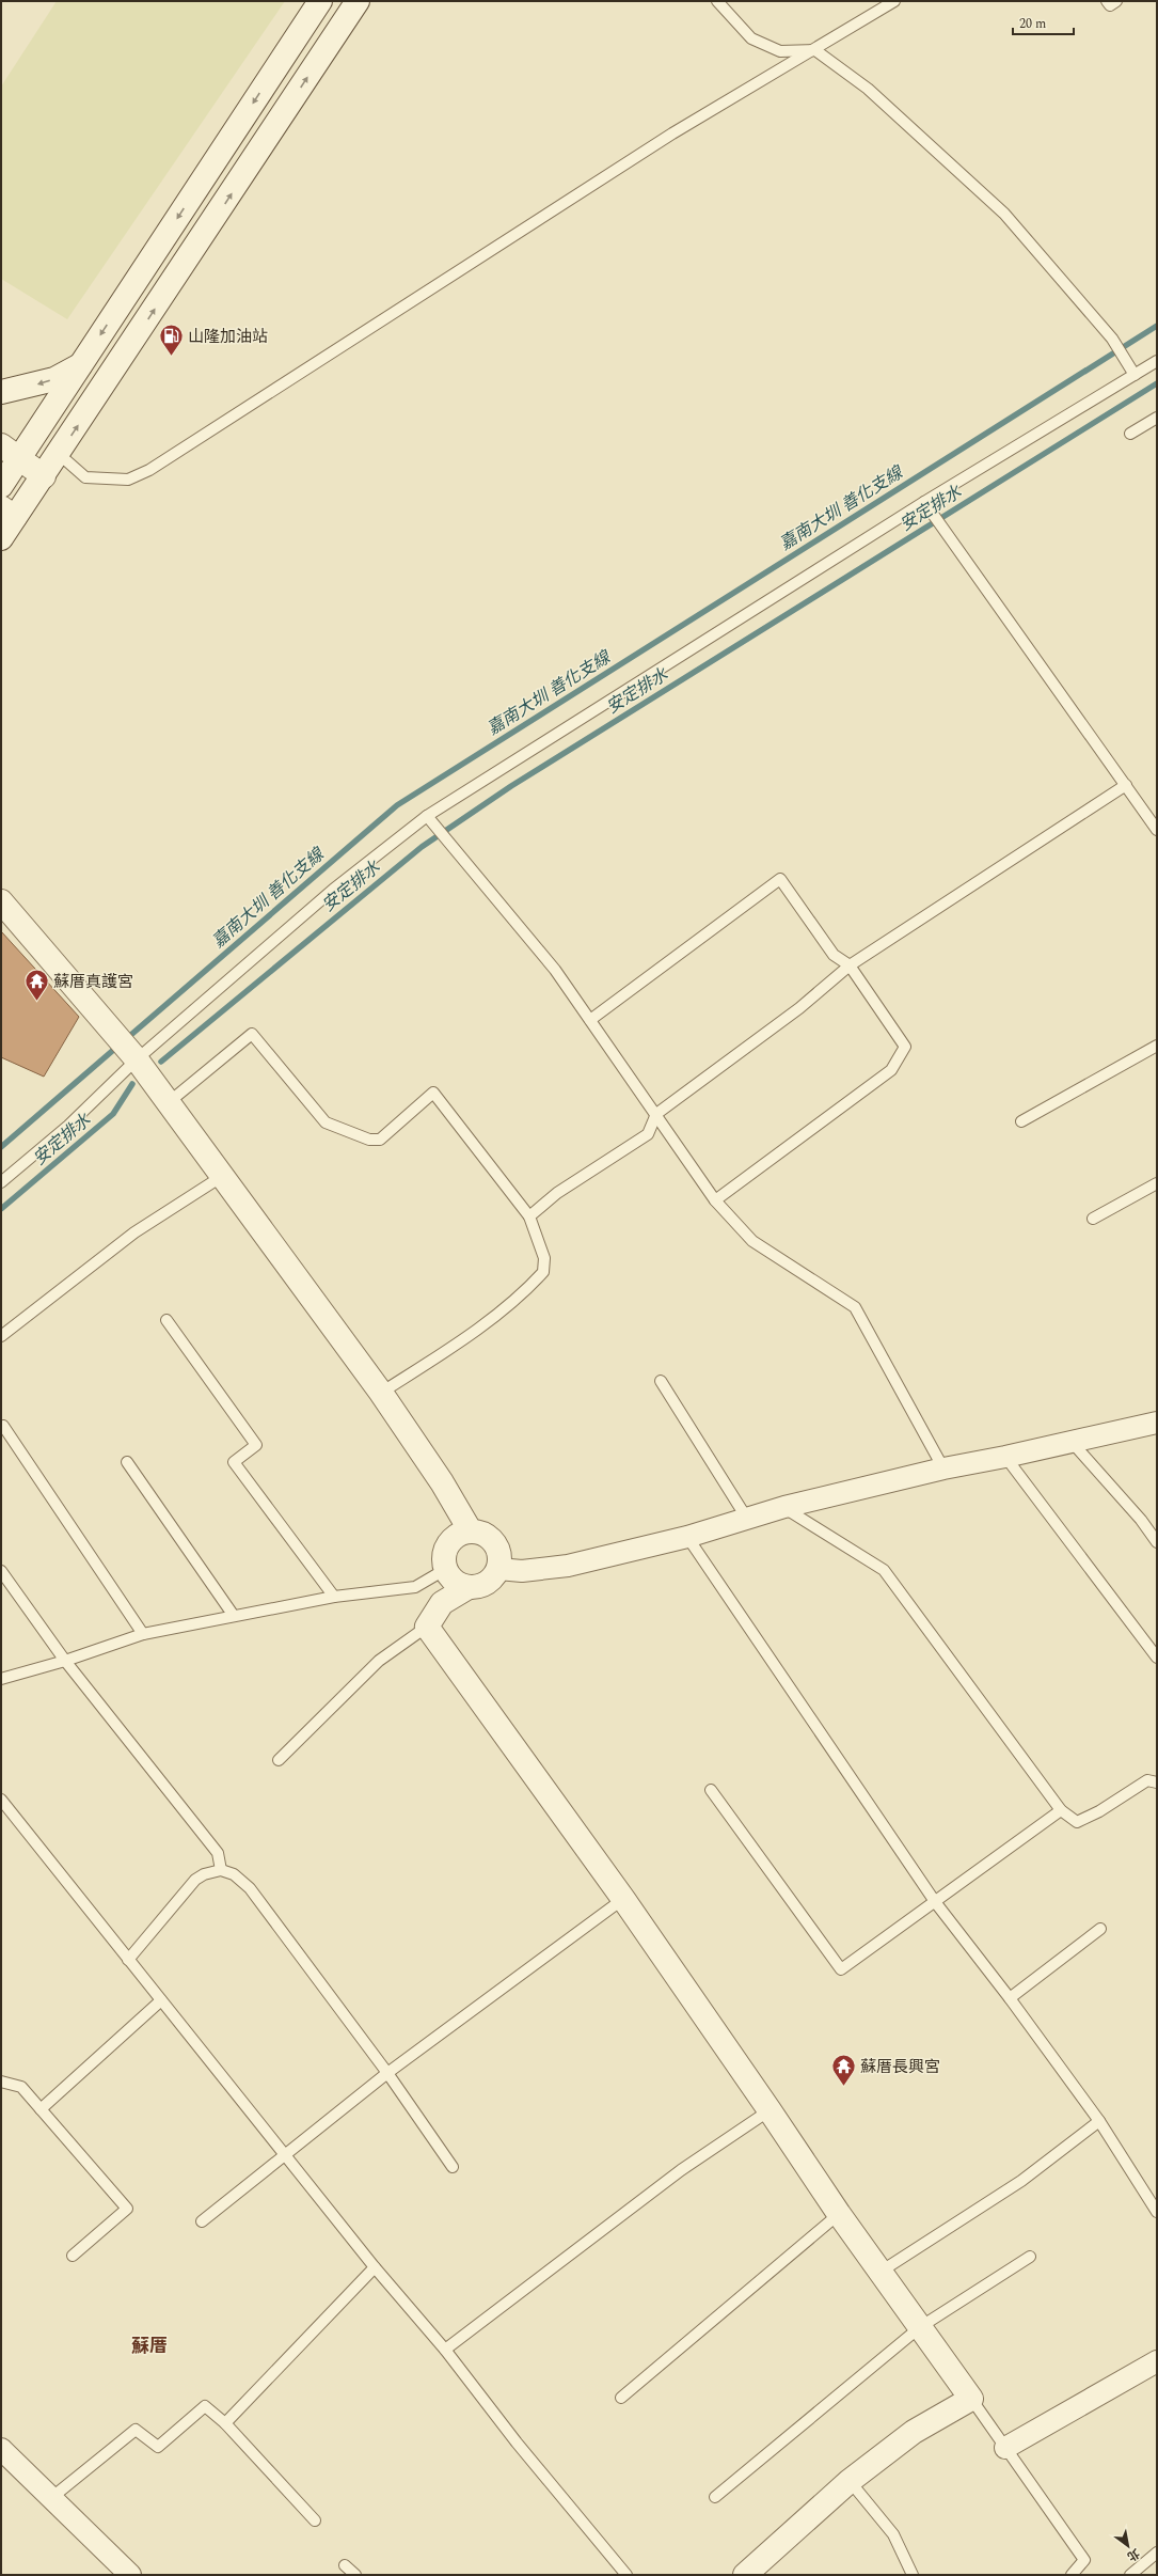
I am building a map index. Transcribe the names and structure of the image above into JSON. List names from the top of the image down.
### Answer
{
  "districts": ["蘇厝"],
  "water": ["嘉南大圳 善化支線", "安定排水"],
  "places": {
    "fuel station": ["山隆加油站"],
    "temple": ["蘇厝真護宮", "蘇厝長興宮"]
  },
  "scale_bar": "20 m",
  "north": "bottom right"
}
